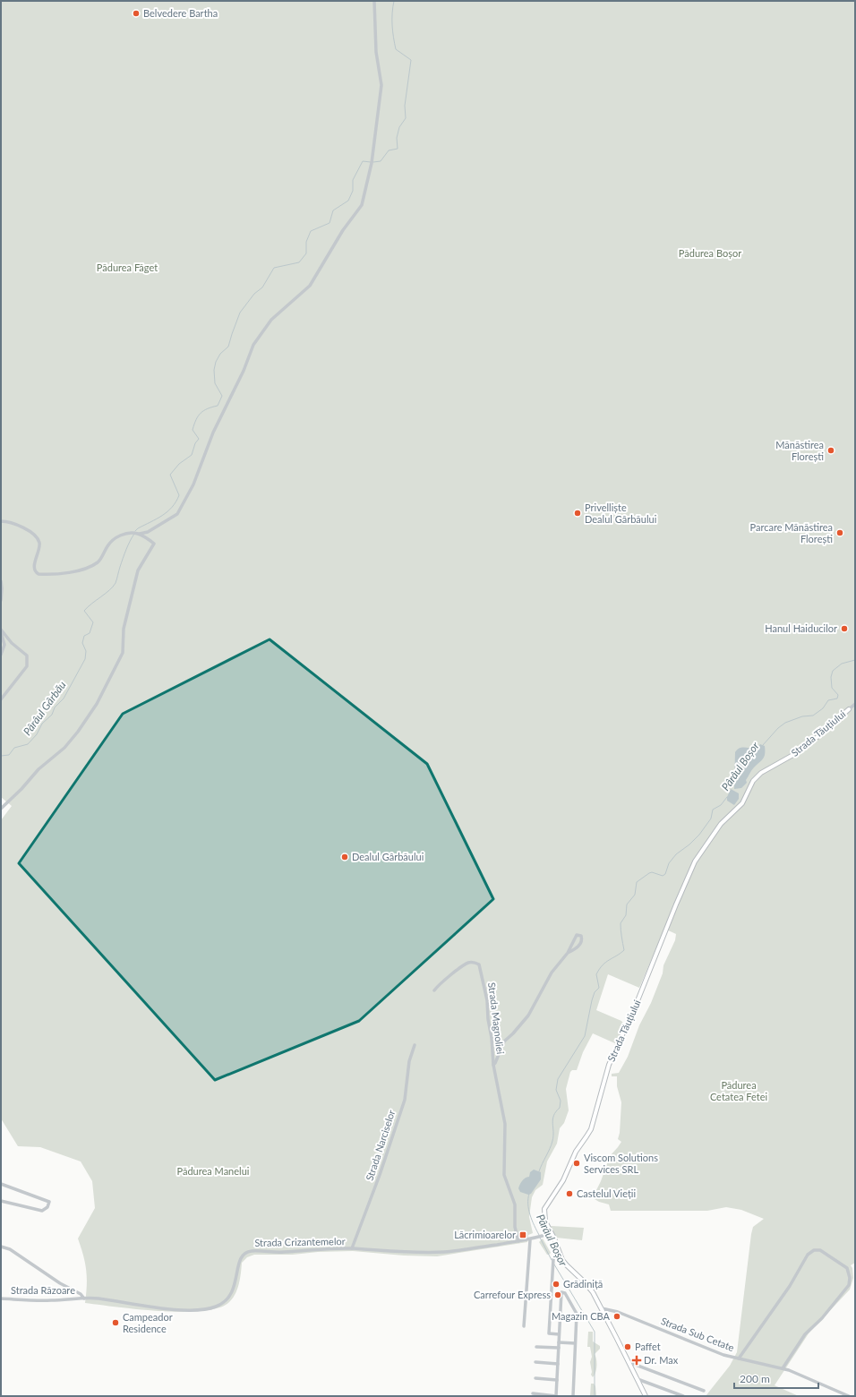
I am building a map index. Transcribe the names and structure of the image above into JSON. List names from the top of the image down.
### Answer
{
  "streets": {
    "main road": ["Strada Tăuțiului"],
    "street": [
      "Strada Magnoliei",
      "Strada Narciselor",
      "Strada Crizantemelor",
      "Strada Răzoare",
      "Strada Sub Cetate"
    ]
  },
  "crossings": [
    ["Strada Tăuțiului", "Strada Crizantemelor"],
    ["Strada Tăuțiului", "Strada Sub Cetate"],
    ["Strada Narciselor", "Strada Crizantemelor"],
    ["Strada Crizantemelor", "Strada Răzoare"]
  ],
  "water": ["Pârâul Gârbău", "Pârâul Boșor"],
  "parks": [
    "Pădurea Boșor",
    "Pădurea Făget",
    "Pădurea Cetatea Fetei",
    "Pădurea Manelui"
  ],
  "places": {
    "other": [
      "Belvedere Bartha",
      "Mănăstirea Florești",
      "Privelliște Dealul Gârbăului",
      "Parcare Mănăstirea Florești",
      "Hanul Haiducilor",
      "Dealul Gârbăului",
      "Viscom Solutions Services SRL",
      "Castelul Vieții",
      "Grădiniță",
      "Carrefour Express",
      "Magazin CBA",
      "Campeador Residence",
      "Paffet"
    ],
    "transit": ["Lăcrimioarelor"],
    "health": ["Dr. Max"]
  },
  "scale_bar": "200 m"
}
